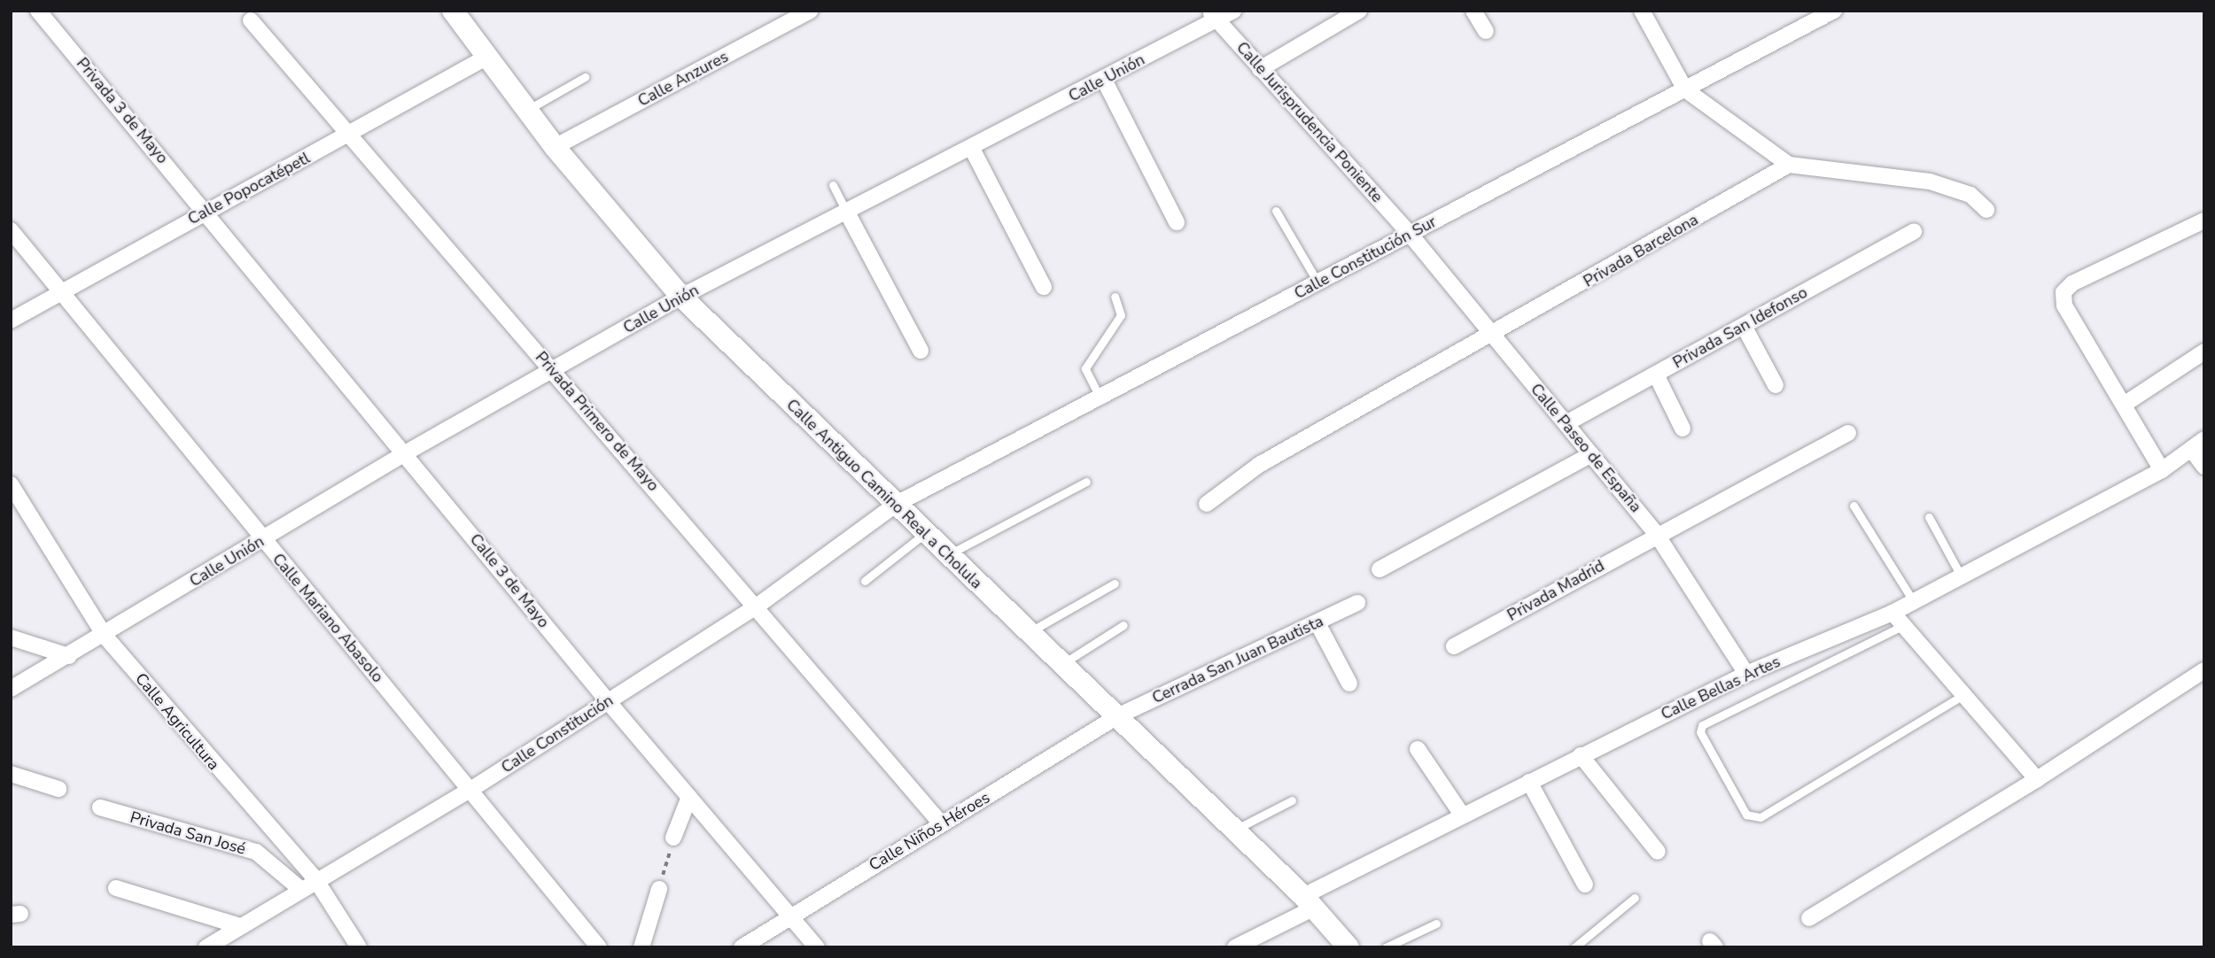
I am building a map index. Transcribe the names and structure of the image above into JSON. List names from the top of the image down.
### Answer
{
  "streets": {
    "main road": ["Calle Antiguo Camino Real a Cholula"],
    "street": [
      "Calle Unión",
      "Calle Anzures",
      "Privada 3 de Mayo",
      "Calle Jurisprudencia Poniente",
      "Calle Popocatépetl",
      "Privada Barcelona",
      "Calle Constitución Sur",
      "Privada San Idefonso",
      "Privada Primero de Mayo",
      "Calle Paseo de España",
      "Calle 3 de Mayo",
      "Privada Madrid",
      "Calle Mariano Abasolo",
      "Cerrada San Juan Bautista",
      "Calle Bellas Artes",
      "Calle Agricultura",
      "Calle Constitución",
      "Calle Niños Héroes",
      "Privada San José"
    ]
  },
  "crossings": [
    ["Calle Unión", "Calle Jurisprudencia Poniente"],
    ["Calle Unión", "Privada Primero de Mayo"],
    ["Calle Unión", "Calle Antiguo Camino Real a Cholula"],
    ["Calle Unión", "Calle 3 de Mayo"],
    ["Calle Unión", "Calle Mariano Abasolo"],
    ["Calle Unión", "Calle Agricultura"],
    ["Calle Anzures", "Calle Antiguo Camino Real a Cholula"],
    ["Privada 3 de Mayo", "Calle Popocatépetl"],
    ["Privada 3 de Mayo", "Calle 3 de Mayo"],
    ["Calle Jurisprudencia Poniente", "Calle Constitución Sur"],
    ["Calle Jurisprudencia Poniente", "Calle Paseo de España"],
    ["Calle Popocatépetl", "Privada Primero de Mayo"],
    ["Calle Popocatépetl", "Calle Antiguo Camino Real a Cholula"],
    ["Calle Popocatépetl", "Calle 3 de Mayo"],
    ["Calle Popocatépetl", "Calle Mariano Abasolo"],
    ["Privada Barcelona", "Calle Paseo de España"],
    ["Calle Constitución Sur", "Calle Paseo de España"],
    ["Calle Constitución Sur", "Calle Antiguo Camino Real a Cholula"],
    ["Calle Constitución Sur", "Calle Constitución"],
    ["Privada San Idefonso", "Calle Paseo de España"],
    ["Privada Primero de Mayo", "Calle Constitución"],
    ["Privada Primero de Mayo", "Calle Niños Héroes"],
    ["Calle Paseo de España", "Privada Madrid"],
    ["Calle Paseo de España", "Calle Bellas Artes"],
    ["Calle Antiguo Camino Real a Cholula", "Cerrada San Juan Bautista"],
    ["Calle Antiguo Camino Real a Cholula", "Calle Bellas Artes"],
    ["Calle Antiguo Camino Real a Cholula", "Calle Constitución"],
    ["Calle Antiguo Camino Real a Cholula", "Calle Niños Héroes"],
    ["Calle 3 de Mayo", "Calle Constitución"],
    ["Calle 3 de Mayo", "Calle Niños Héroes"],
    ["Calle Mariano Abasolo", "Calle Constitución"],
    ["Cerrada San Juan Bautista", "Calle Niños Héroes"],
    ["Calle Agricultura", "Calle Constitución"],
    ["Calle Constitución", "Privada San José"]
  ]
}
